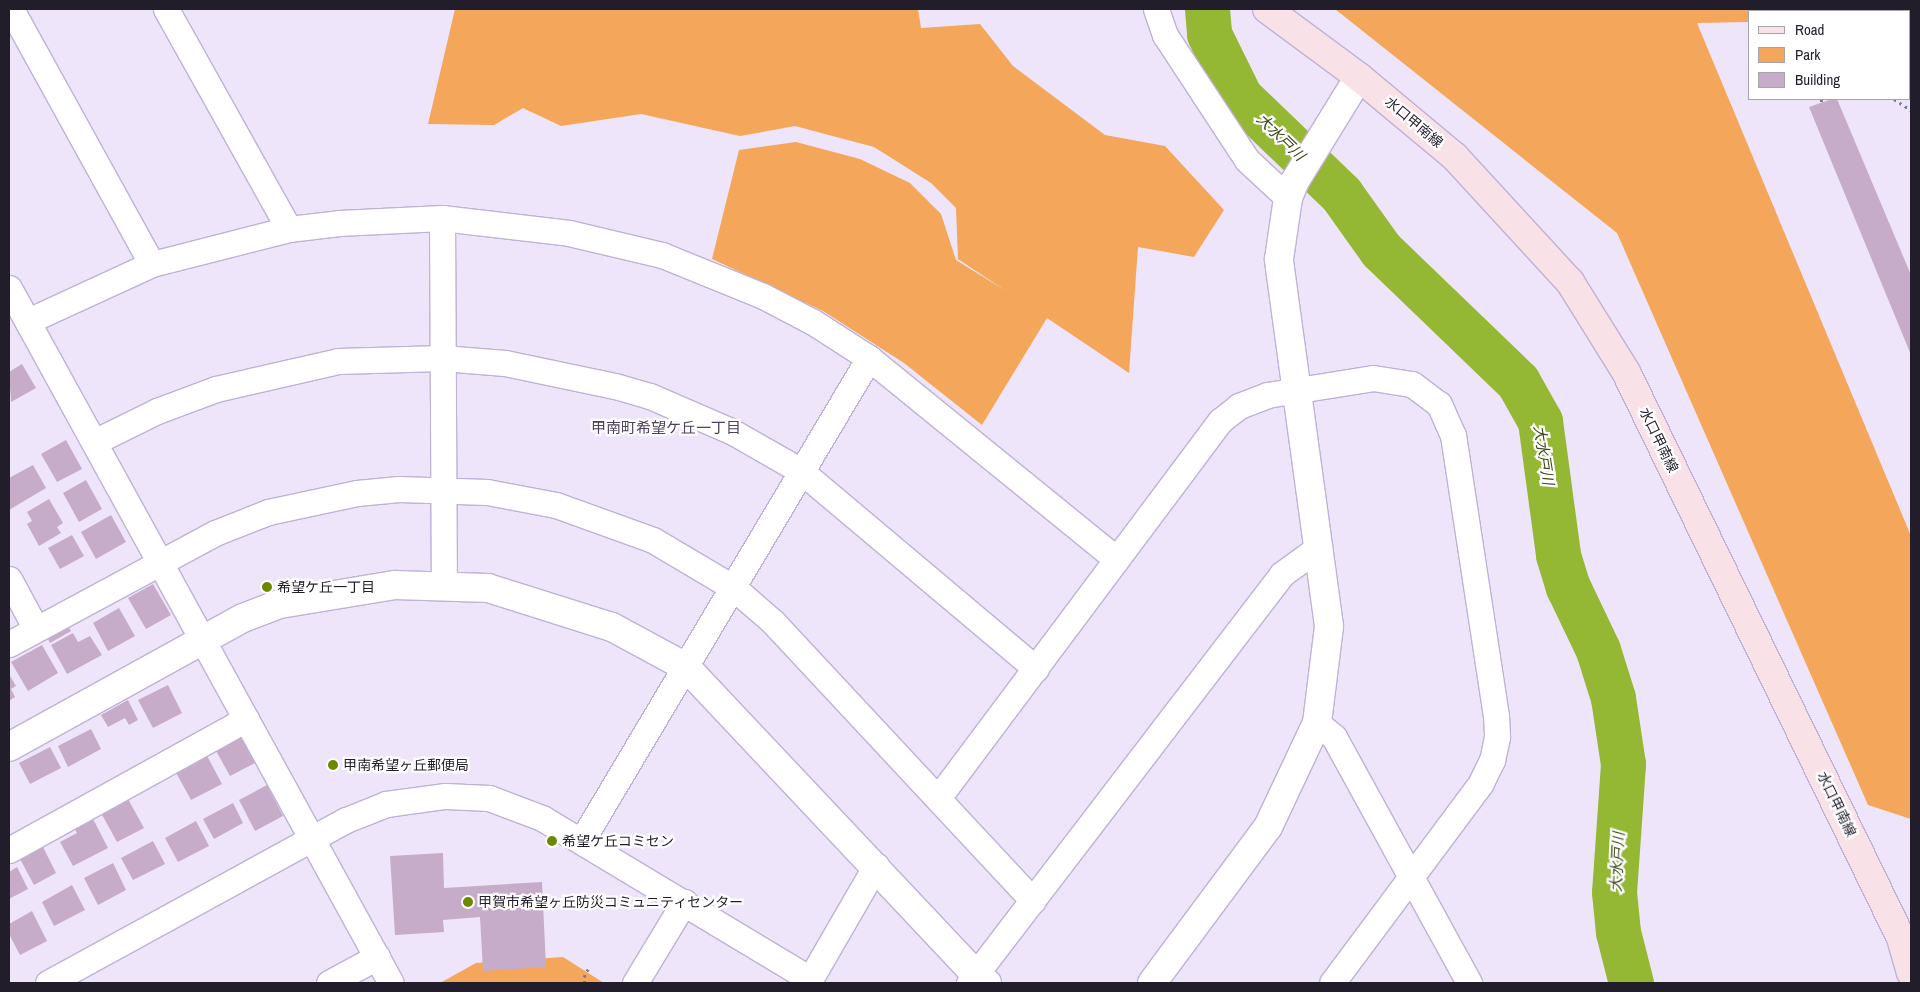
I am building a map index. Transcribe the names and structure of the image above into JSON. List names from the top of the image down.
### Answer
{
  "streets": {
    "main road": ["水口甲南線"]
  },
  "districts": ["甲南町希望ケ丘一丁目"],
  "water": ["大水戸川"],
  "places": [
    "希望ケ丘一丁目",
    "甲南希望ヶ丘郵便局",
    "希望ケ丘コミセン",
    "甲賀市希望ヶ丘防災コミュニティセンター"
  ],
  "legend": ["Road", "Park", "Building"]
}
